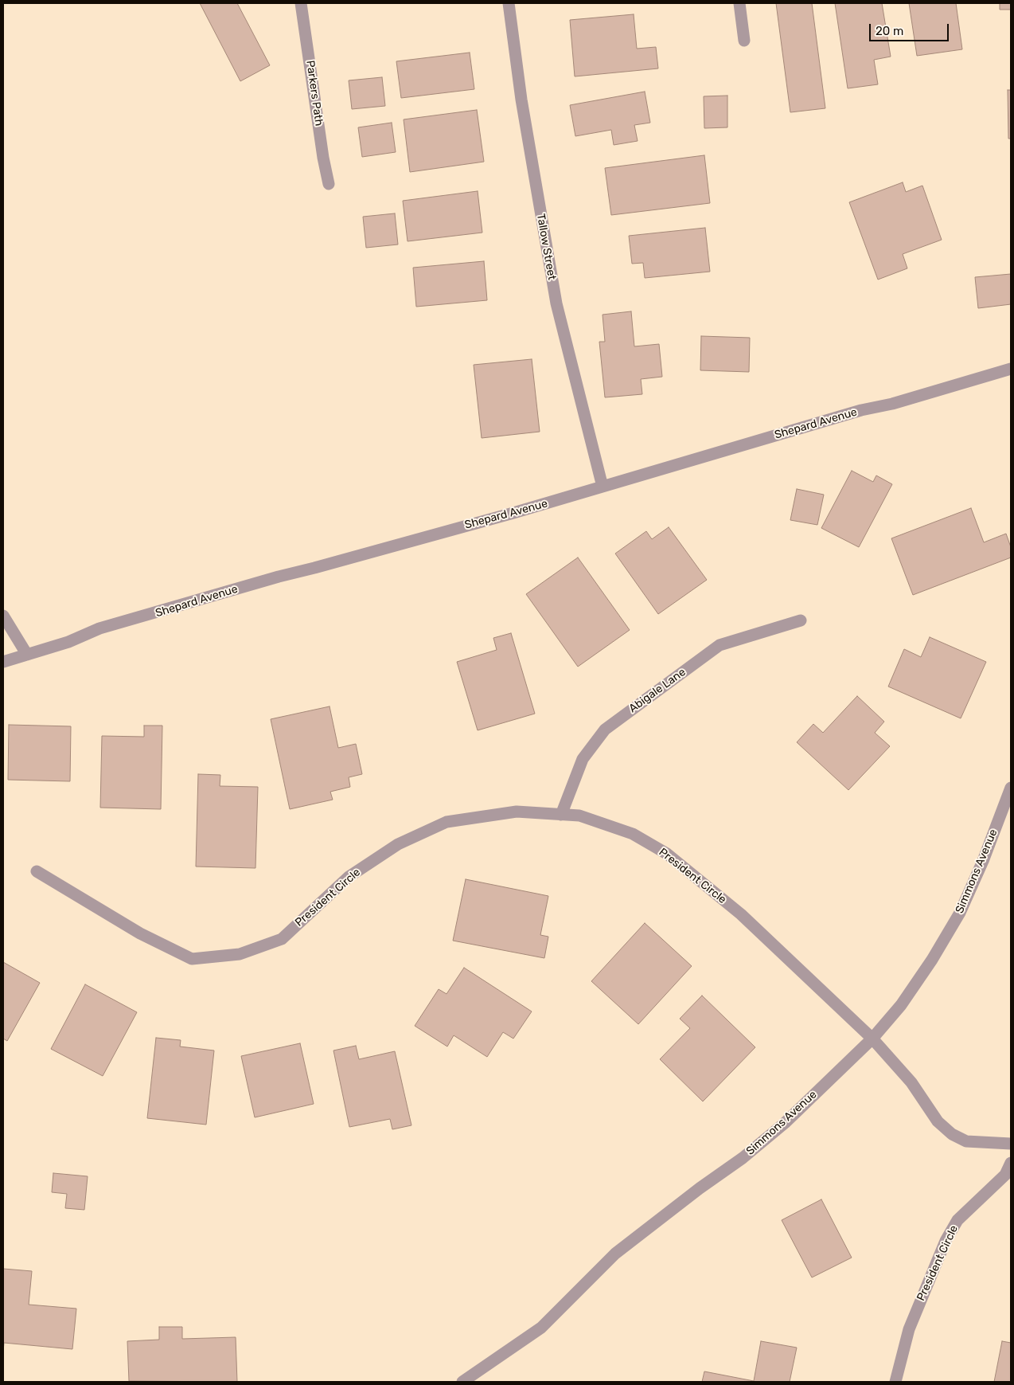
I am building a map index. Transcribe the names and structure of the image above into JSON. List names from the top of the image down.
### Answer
{
  "streets": {
    "street": [
      "Parkers Path",
      "Tallow Street",
      "Shepard Avenue",
      "Abigale Lane",
      "Simmons Avenue",
      "President Circle"
    ]
  },
  "crossings": [
    ["Tallow Street", "Shepard Avenue"],
    ["Abigale Lane", "President Circle"],
    ["Simmons Avenue", "President Circle"]
  ],
  "scale_bar": "20 m"
}
